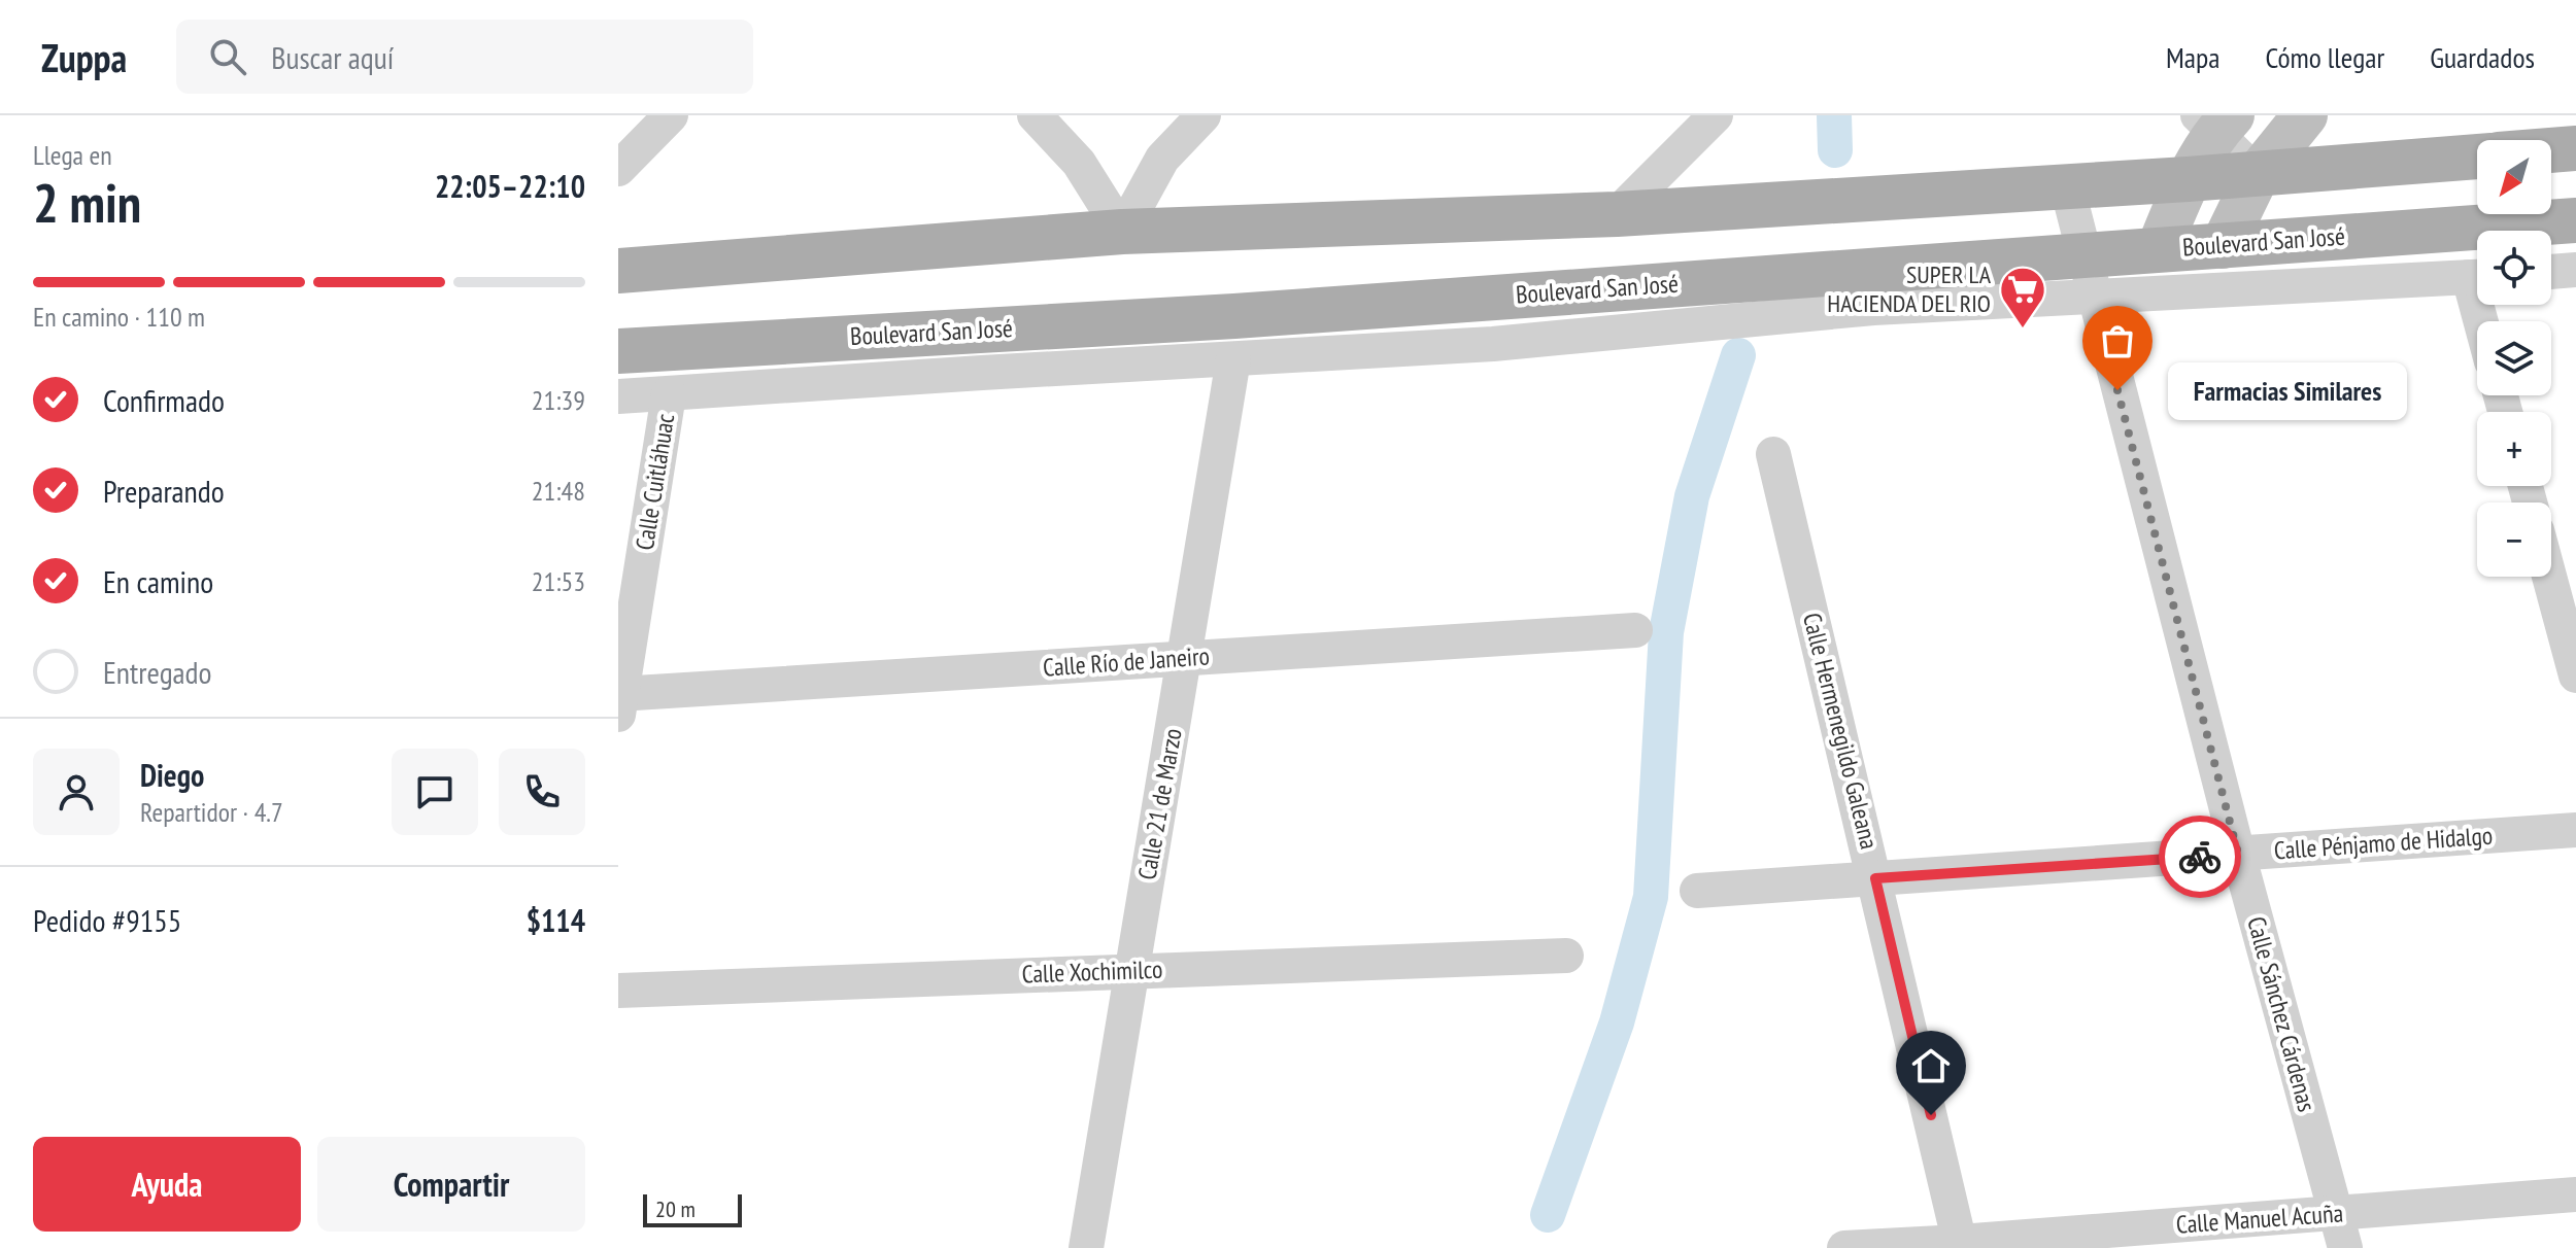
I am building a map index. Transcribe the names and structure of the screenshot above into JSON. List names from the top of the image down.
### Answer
{
  "streets": {
    "main road": ["Boulevard San José"],
    "street": [
      "Calle Cuitláhuac",
      "Calle Río de Janeiro",
      "Calle Hermenegildo Galeana",
      "Calle 21 de Marzo",
      "Calle Pénjamo de Hidalgo",
      "Calle Xochimilco",
      "Calle Sánchez Cárdenas",
      "Calle Manuel Acuña"
    ]
  },
  "crossings": [
    ["Boulevard San José", "Calle Sánchez Cárdenas"],
    ["Calle Cuitláhuac", "Calle Río de Janeiro"],
    ["Calle Río de Janeiro", "Calle 21 de Marzo"],
    ["Calle Hermenegildo Galeana", "Calle Pénjamo de Hidalgo"],
    ["Calle Hermenegildo Galeana", "Calle Manuel Acuña"],
    ["Calle 21 de Marzo", "Calle Xochimilco"],
    ["Calle Pénjamo de Hidalgo", "Calle Sánchez Cárdenas"],
    ["Calle Sánchez Cárdenas", "Calle Manuel Acuña"]
  ],
  "places": {
    "supermarket": ["SUPER LA HACIENDA DEL RIO"],
    "other": ["Farmacias Similares"]
  },
  "scale_bar": "20 m",
  "north": "bottom left",
  "page": {
    "header": "Zuppa",
    "search": "Buscar aquí",
    "nav": ["Mapa", "Cómo llegar", "Guardados"],
    "heading": ["2 min", "Llega en", "22:05–22:10"],
    "panel": [
      "Diego",
      "Repartidor · 4.7",
      "Pedido #9155",
      "$114"
    ],
    "map_buttons": ["+", "−"],
    "bar": "En camino · 110 m",
    "list": [
      ["Confirmado", "21:39"],
      ["Preparando", "21:48"],
      ["En camino", "21:53"],
      "Entregado"
    ],
    "bubble": "Farmacias Similares",
    "buttons": ["Ayuda", "Compartir"],
    "scale": "20 m"
  }
}
